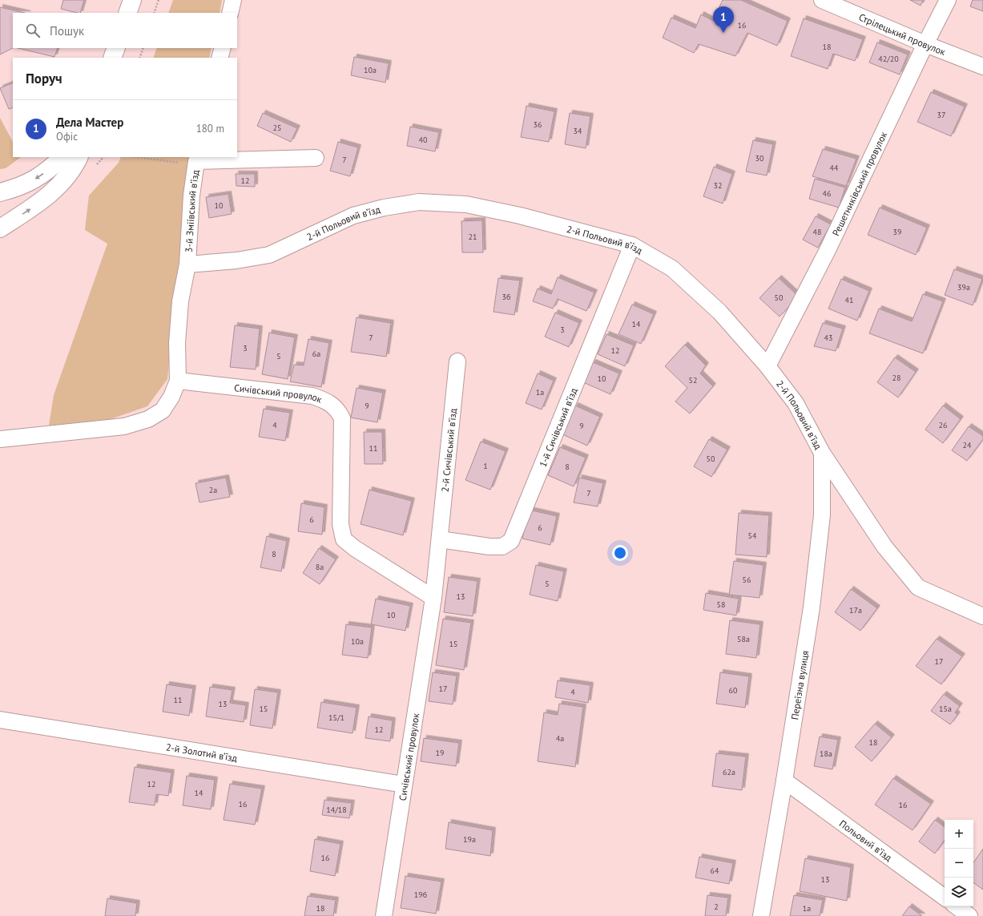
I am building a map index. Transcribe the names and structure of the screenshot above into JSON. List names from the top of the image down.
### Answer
{
  "streets": {
    "street": [
      "Стрілецький провулок",
      "Решетниківський провулок",
      "3-й Зміївський в’їзд",
      "2-й Польовий в’їзд",
      "Сичівський провулок",
      "1-й Сичівський в’їзд",
      "2-й Сичівський в’їзд",
      "Переїзна вулиця",
      "2-й Золотий в’їзд",
      "Польовий в’їзд"
    ]
  },
  "crossings": [
    ["Стрілецький провулок", "Решетниківський провулок"],
    ["Решетниківський провулок", "2-й Польовий в’їзд"],
    ["3-й Зміївський в’їзд", "2-й Польовий в’їзд"],
    ["2-й Польовий в’їзд", "1-й Сичівський в’їзд"],
    ["2-й Польовий в’їзд", "Переїзна вулиця"],
    ["Сичівський провулок", "1-й Сичівський в’їзд"],
    ["Сичівський провулок", "2-й Сичівський в’їзд"],
    ["Сичівський провулок", "2-й Золотий в’їзд"],
    ["1-й Сичівський в’їзд", "2-й Сичівський в’їзд"],
    ["Переїзна вулиця", "Польовий в’їзд"]
  ],
  "house_numbers": [
    "16",
    "18",
    "42/20",
    "10а",
    "37",
    "36",
    "25",
    "34",
    "40",
    "30",
    "7",
    "44",
    "12",
    "32",
    "46",
    "10",
    "48",
    "39",
    "21",
    "39а",
    "3б",
    "50",
    "41",
    "14",
    "3",
    "7",
    "43",
    "3",
    "12",
    "6а",
    "5",
    "28",
    "10",
    "52",
    "1а",
    "9",
    "4",
    "26",
    "9",
    "24",
    "11",
    "50",
    "1",
    "8",
    "2а",
    "7",
    "6",
    "6",
    "54",
    "8",
    "8а",
    "56",
    "5",
    "13",
    "58",
    "17а",
    "10",
    "58а",
    "10а",
    "15",
    "17",
    "17",
    "60",
    "4",
    "11",
    "13",
    "15",
    "15а",
    "15/1",
    "12",
    "4а",
    "18",
    "19",
    "18а",
    "62а",
    "12",
    "14",
    "16",
    "16",
    "14/18",
    "19а",
    "16",
    "64",
    "13",
    "19б",
    "2",
    "18",
    "1а"
  ],
  "page": {
    "pins": "1",
    "search": "Пошук",
    "heading": "Поруч",
    "list": [
      {
        "mark": "1",
        "name": "Дела Мастер",
        "note": "Офіс",
        "value": "180 m"
      }
    ],
    "map_buttons": ["+", "−"]
  }
}
